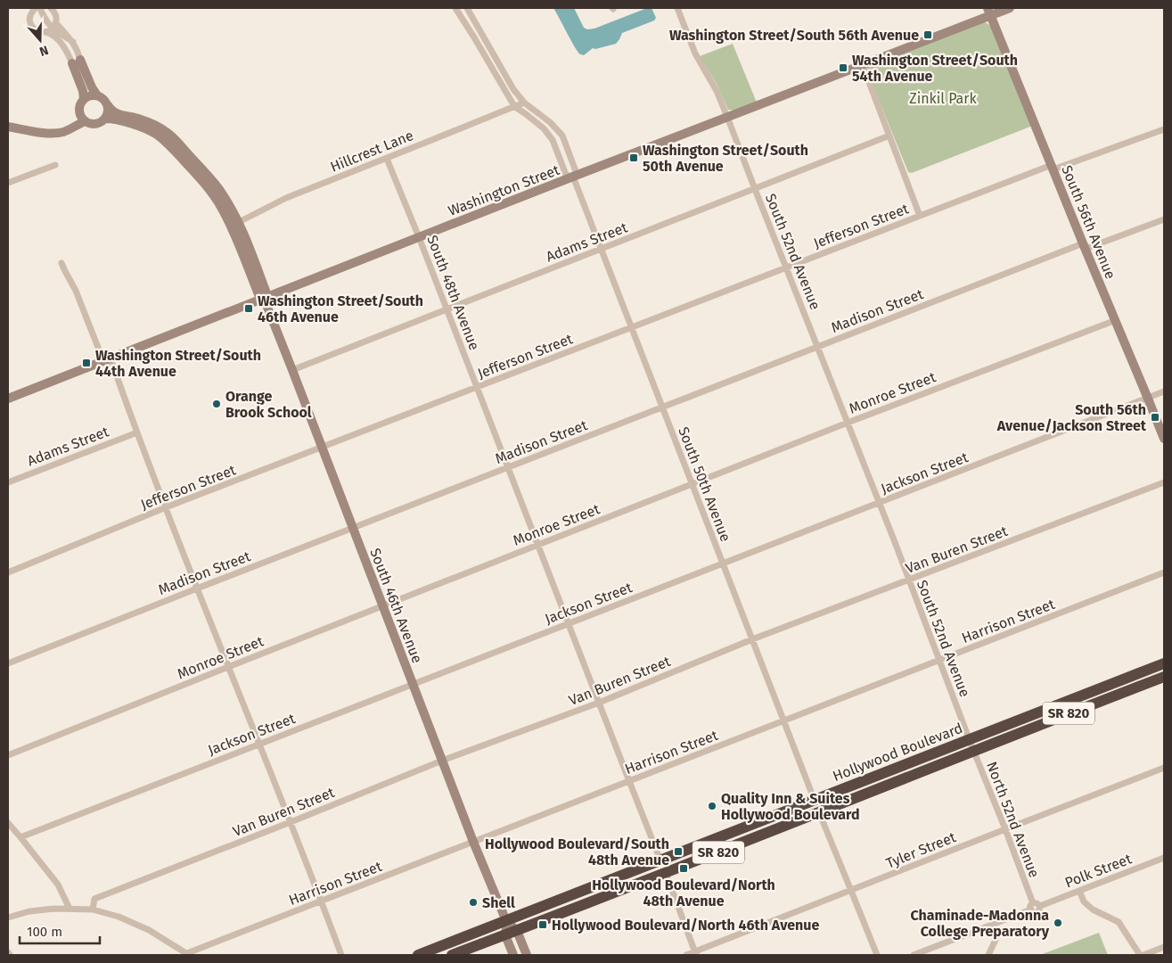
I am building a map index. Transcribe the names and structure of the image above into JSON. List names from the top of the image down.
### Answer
{
  "streets": {
    "highway": ["SR 820", "Hollywood Boulevard"],
    "street": [
      "Hillcrest Lane",
      "Washington Street",
      "South 56th Avenue",
      "Jefferson Street",
      "Adams Street",
      "South 52nd Avenue",
      "South 48th Avenue",
      "Madison Street",
      "Monroe Street",
      "Jackson Street",
      "South 50th Avenue",
      "Van Buren Street",
      "South 46th Avenue",
      "Harrison Street",
      "North 52nd Avenue",
      "Tyler Street",
      "Polk Street"
    ]
  },
  "crossings": [
    ["Hillcrest Lane", "South 48th Avenue"],
    ["Hillcrest Lane", "South 46th Avenue"],
    ["Washington Street", "South 56th Avenue"],
    ["Washington Street", "South 52nd Avenue"],
    ["Washington Street", "South 48th Avenue"],
    ["Washington Street", "South 50th Avenue"],
    ["Washington Street", "South 46th Avenue"],
    ["South 56th Avenue", "Jefferson Street"],
    ["South 56th Avenue", "Madison Street"],
    ["South 56th Avenue", "Monroe Street"],
    ["South 56th Avenue", "Jackson Street"],
    ["Jefferson Street", "South 52nd Avenue"],
    ["Jefferson Street", "South 48th Avenue"],
    ["Jefferson Street", "South 50th Avenue"],
    ["Jefferson Street", "South 46th Avenue"],
    ["Adams Street", "South 52nd Avenue"],
    ["Adams Street", "South 48th Avenue"],
    ["Adams Street", "South 50th Avenue"],
    ["Adams Street", "South 46th Avenue"],
    ["South 52nd Avenue", "Madison Street"],
    ["South 52nd Avenue", "Monroe Street"],
    ["South 52nd Avenue", "Jackson Street"],
    ["South 52nd Avenue", "Van Buren Street"],
    ["South 52nd Avenue", "Harrison Street"],
    ["South 52nd Avenue", "Hollywood Boulevard"],
    ["South 52nd Avenue", "North 52nd Avenue"],
    ["South 48th Avenue", "Madison Street"],
    ["South 48th Avenue", "Monroe Street"],
    ["South 48th Avenue", "Jackson Street"],
    ["South 48th Avenue", "Van Buren Street"],
    ["South 48th Avenue", "Harrison Street"],
    ["South 48th Avenue", "Hollywood Boulevard"],
    ["Madison Street", "South 50th Avenue"],
    ["Madison Street", "South 46th Avenue"],
    ["Monroe Street", "South 50th Avenue"],
    ["Monroe Street", "South 46th Avenue"],
    ["Jackson Street", "South 50th Avenue"],
    ["Jackson Street", "South 46th Avenue"],
    ["South 50th Avenue", "Van Buren Street"],
    ["South 50th Avenue", "Harrison Street"],
    ["South 50th Avenue", "Hollywood Boulevard"],
    ["Van Buren Street", "South 46th Avenue"],
    ["South 46th Avenue", "Harrison Street"],
    ["South 46th Avenue", "Hollywood Boulevard"],
    ["Hollywood Boulevard", "North 52nd Avenue"],
    ["North 52nd Avenue", "Tyler Street"],
    ["North 52nd Avenue", "Polk Street"]
  ],
  "parks": ["Zinkil Park"],
  "places": {
    "transit": [
      "Washington Street/South 56th Avenue",
      "Washington Street/South 54th Avenue",
      "Washington Street/South 50th Avenue",
      "Washington Street/South 46th Avenue",
      "Washington Street/South 44th Avenue",
      "South 56th Avenue/Jackson Street",
      "Hollywood Boulevard/South 48th Avenue",
      "Hollywood Boulevard/North 48th Avenue",
      "Hollywood Boulevard/North 46th Avenue"
    ],
    "other": [
      "Orange Brook School",
      "Quality Inn & Suites Hollywood Boulevard",
      "Shell",
      "Chaminade-Madonna College Preparatory"
    ]
  },
  "scale_bar": "100 m",
  "north": "bottom"
}
